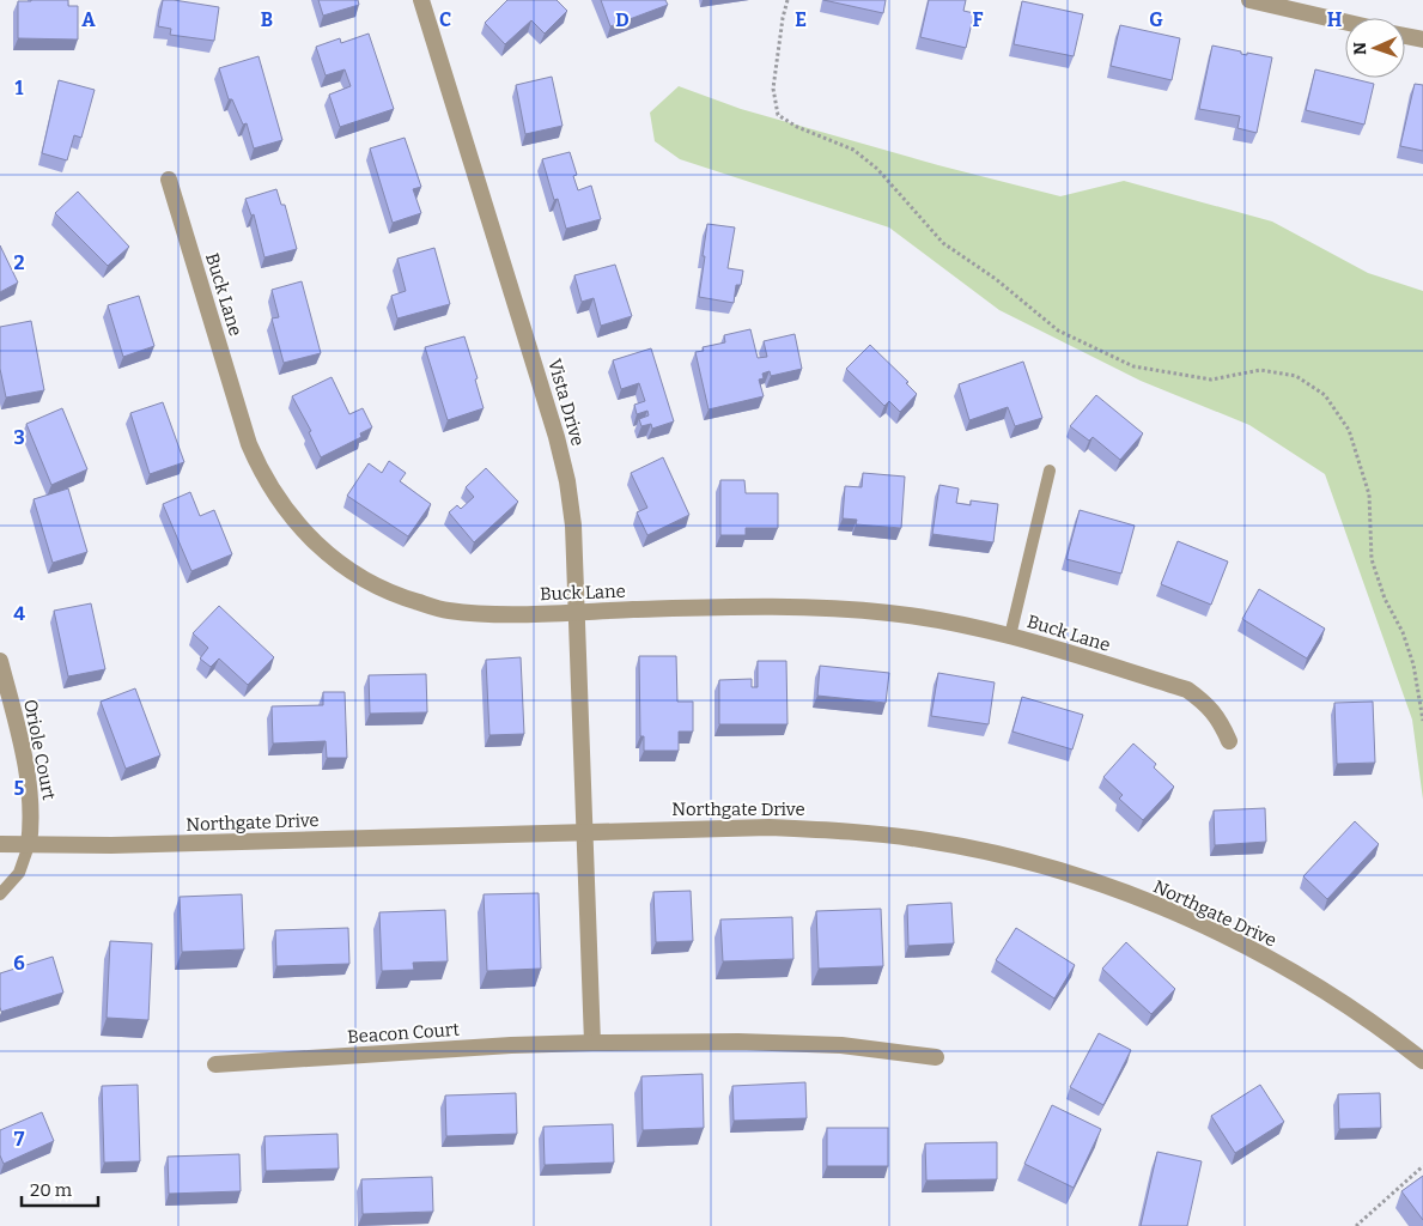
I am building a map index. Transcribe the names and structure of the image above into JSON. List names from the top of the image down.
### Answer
{
  "streets": {
    "street": [
      "Buck Lane",
      "Vista Drive",
      "Oriole Court",
      "Northgate Drive",
      "Beacon Court"
    ]
  },
  "crossings": [
    ["Buck Lane", "Vista Drive"],
    ["Vista Drive", "Northgate Drive"],
    ["Oriole Court", "Northgate Drive"]
  ],
  "scale_bar": "20 m",
  "north": "left",
  "grid": {
    "columns": [
      "A",
      "B",
      "C",
      "D",
      "E",
      "F",
      "G",
      "H"
    ],
    "rows": [
      "1",
      "2",
      "3",
      "4",
      "5",
      "6",
      "7"
    ]
  }
}
